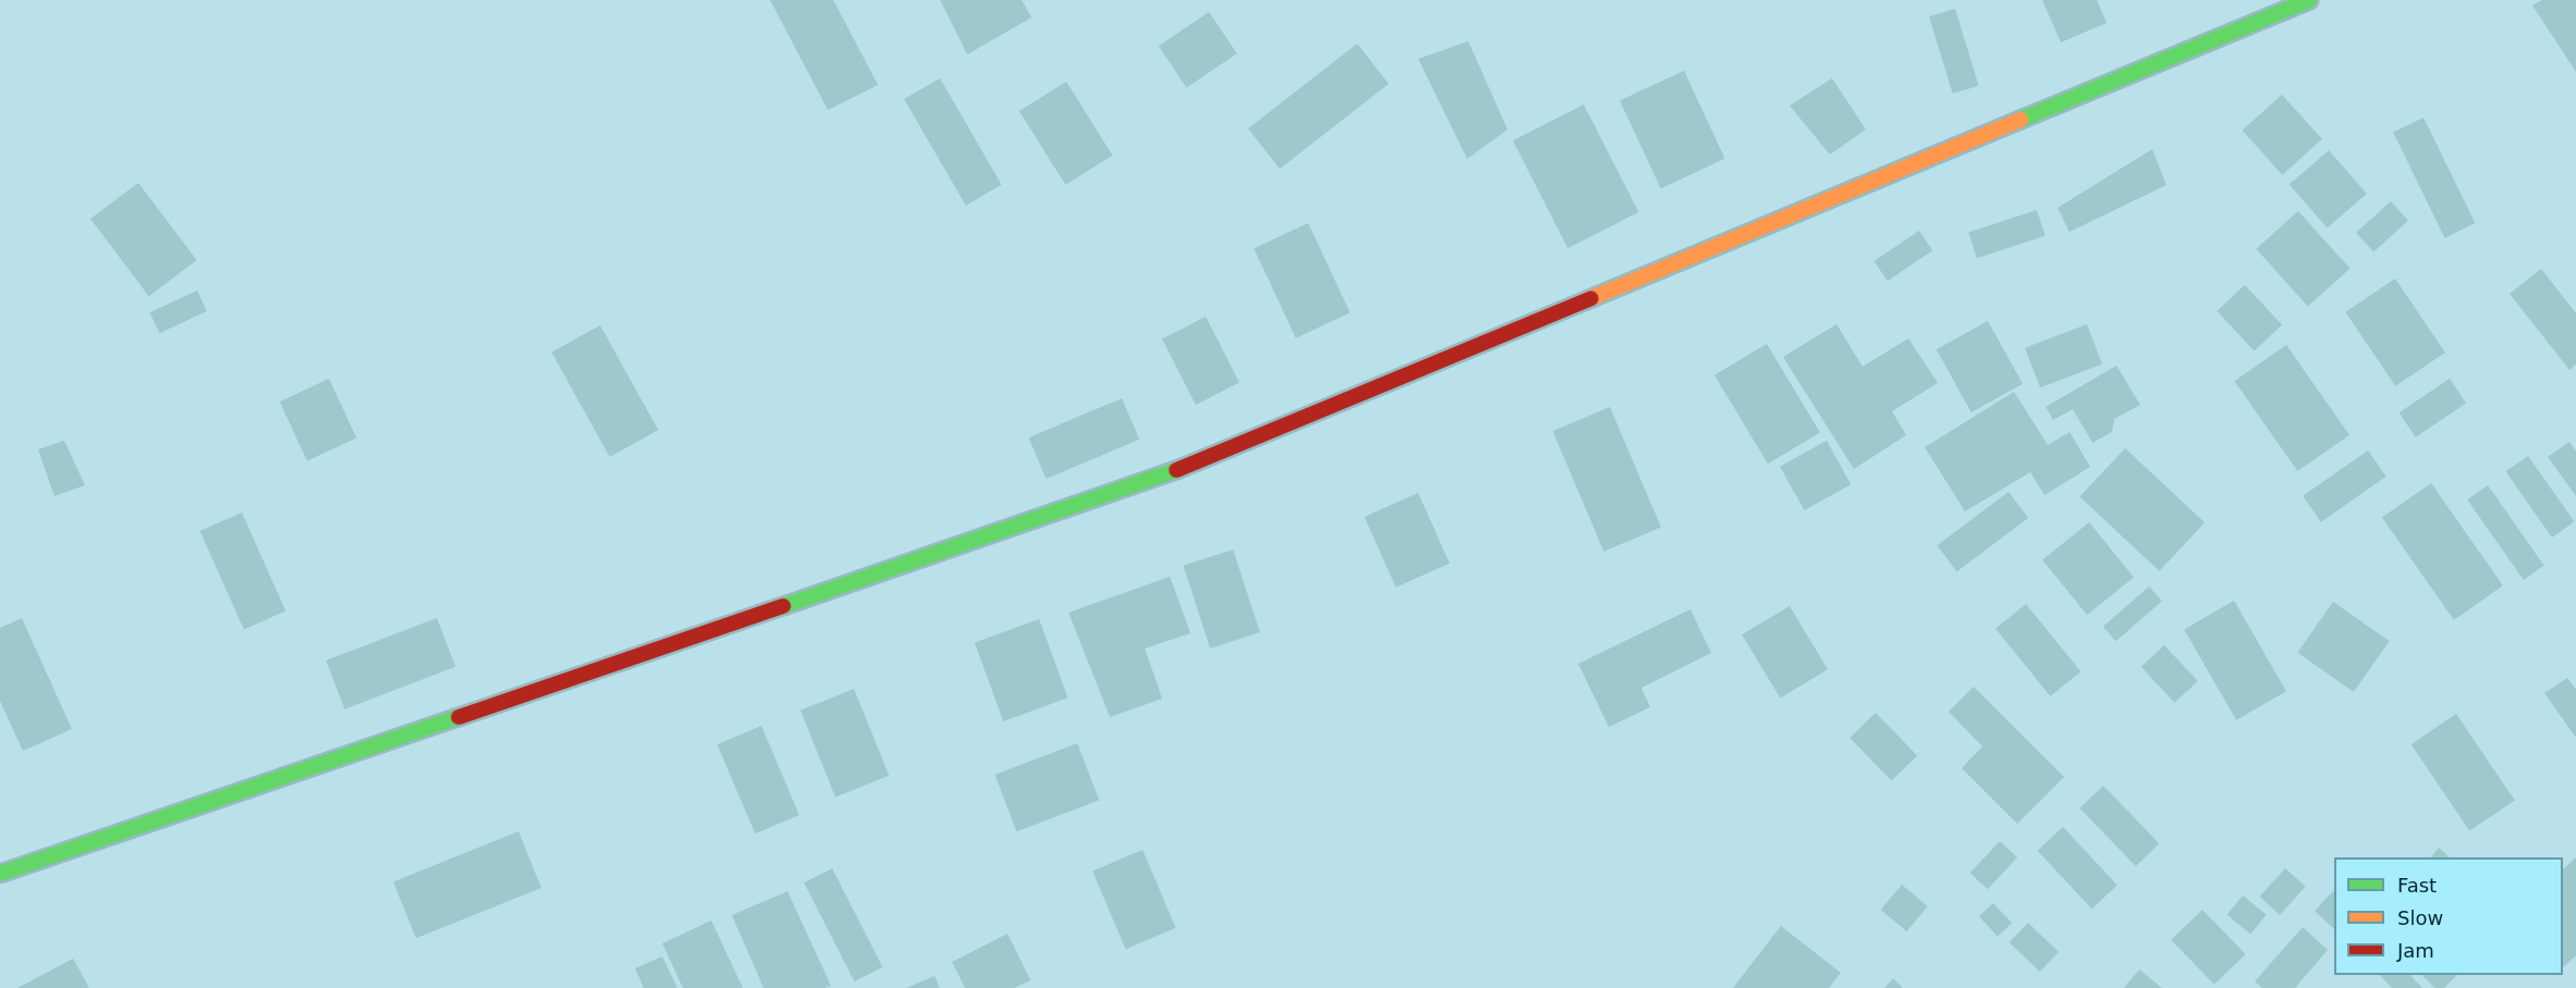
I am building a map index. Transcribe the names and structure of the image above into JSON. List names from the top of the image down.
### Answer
{
  "legend": ["Fast", "Slow", "Jam"]
}
